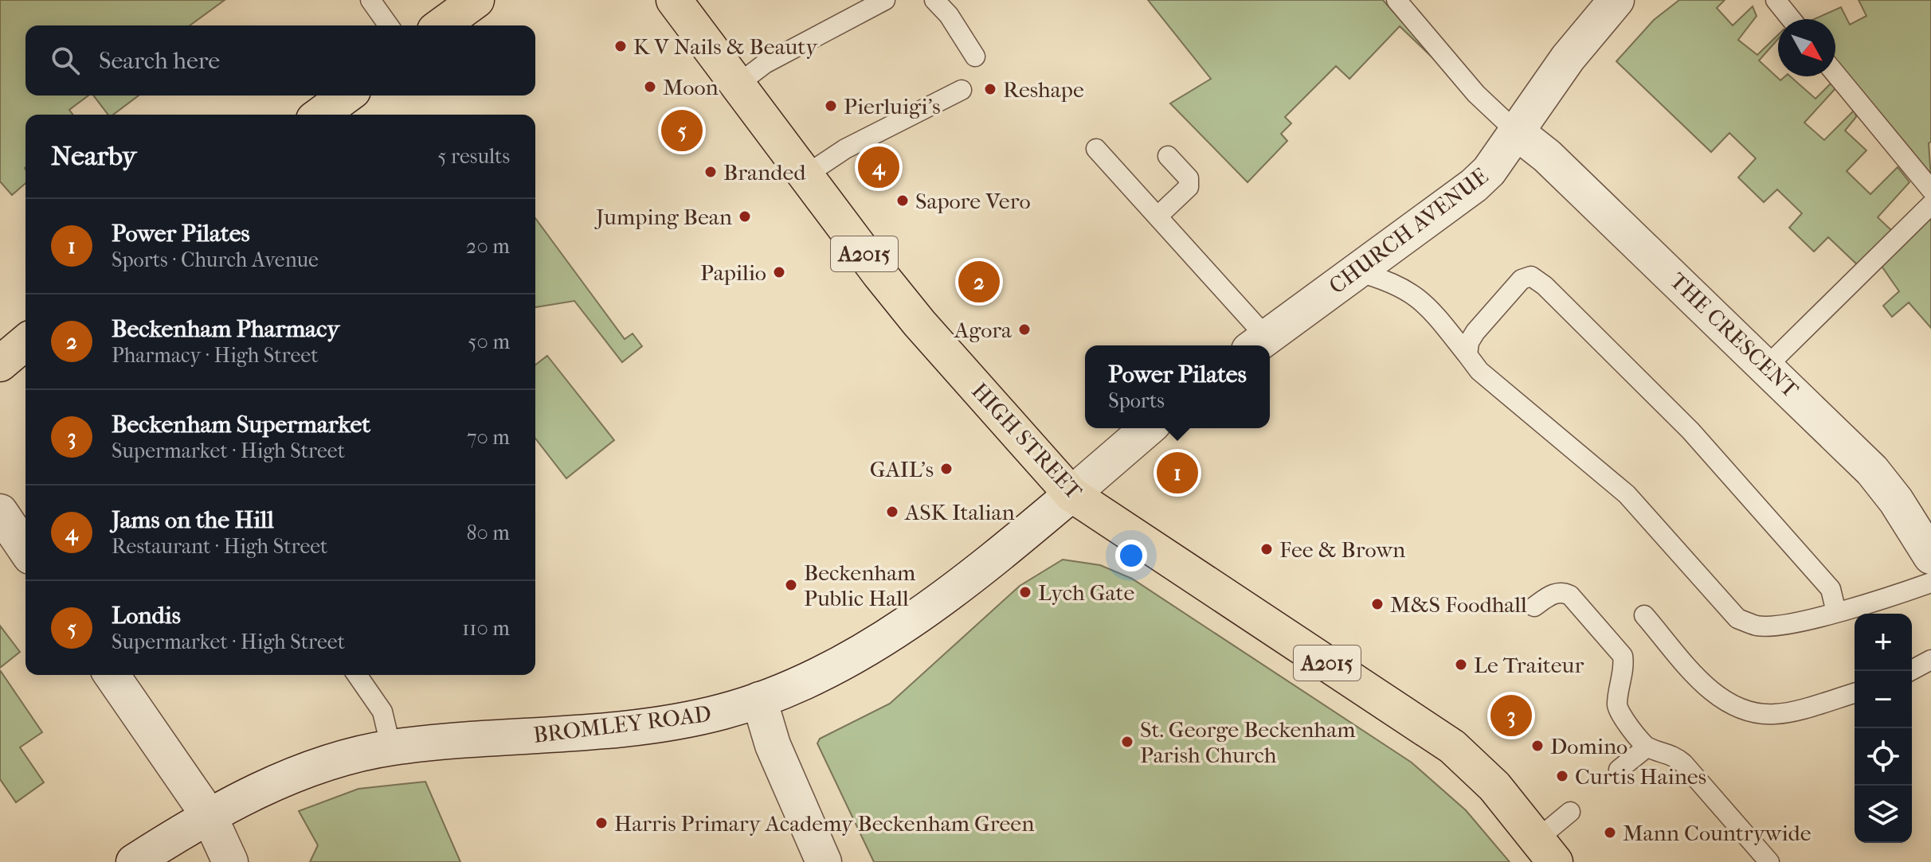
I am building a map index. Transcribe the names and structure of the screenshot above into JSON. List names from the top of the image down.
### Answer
{
  "streets": {
    "main road": ["A2015", "HIGH STREET"],
    "street": ["CHURCH AVENUE", "THE CRESCENT", "BROMLEY ROAD"]
  },
  "crossings": [
    ["CHURCH AVENUE", "THE CRESCENT"],
    ["HIGH STREET", "BROMLEY ROAD"]
  ],
  "places": [
    "K V Nails & Beauty",
    "Moon",
    "Reshape",
    "Pierluigi's",
    "Branded",
    "Sapore Vero",
    "Jumping Bean",
    "Papilio",
    "Agora",
    "GAIL's",
    "ASK Italian",
    "Fee & Brown",
    "Beckenham Public Hall",
    "Lych Gate",
    "M&S Foodhall",
    "Le Traiteur",
    "St. George Beckenham Parish Church",
    "Domino",
    "Curtis Haines",
    "Harris Primary Academy Beckenham Green",
    "Mann Countrywide"
  ],
  "north": "bottom right",
  "page": {
    "search": "Search here",
    "pins": [
      "5",
      "4",
      "2",
      "1",
      "3"
    ],
    "heading": ["Nearby", "5 results"],
    "list": [
      {
        "mark": "1",
        "name": "Power Pilates",
        "note": "Sports · Church Avenue",
        "value": "20 m"
      },
      {
        "mark": "2",
        "name": "Beckenham Pharmacy",
        "note": "Pharmacy · High Street",
        "value": "50 m"
      },
      {
        "mark": "3",
        "name": "Beckenham Supermarket",
        "note": "Supermarket · High Street",
        "value": "70 m"
      },
      {
        "mark": "4",
        "name": "Jams on the Hill",
        "note": "Restaurant · High Street",
        "value": "80 m"
      },
      {
        "mark": "5",
        "name": "Londis",
        "note": "Supermarket · High Street",
        "value": "110 m"
      }
    ],
    "popup": ["Power Pilates", "Sports"],
    "map_buttons": ["+", "−"]
  }
}
